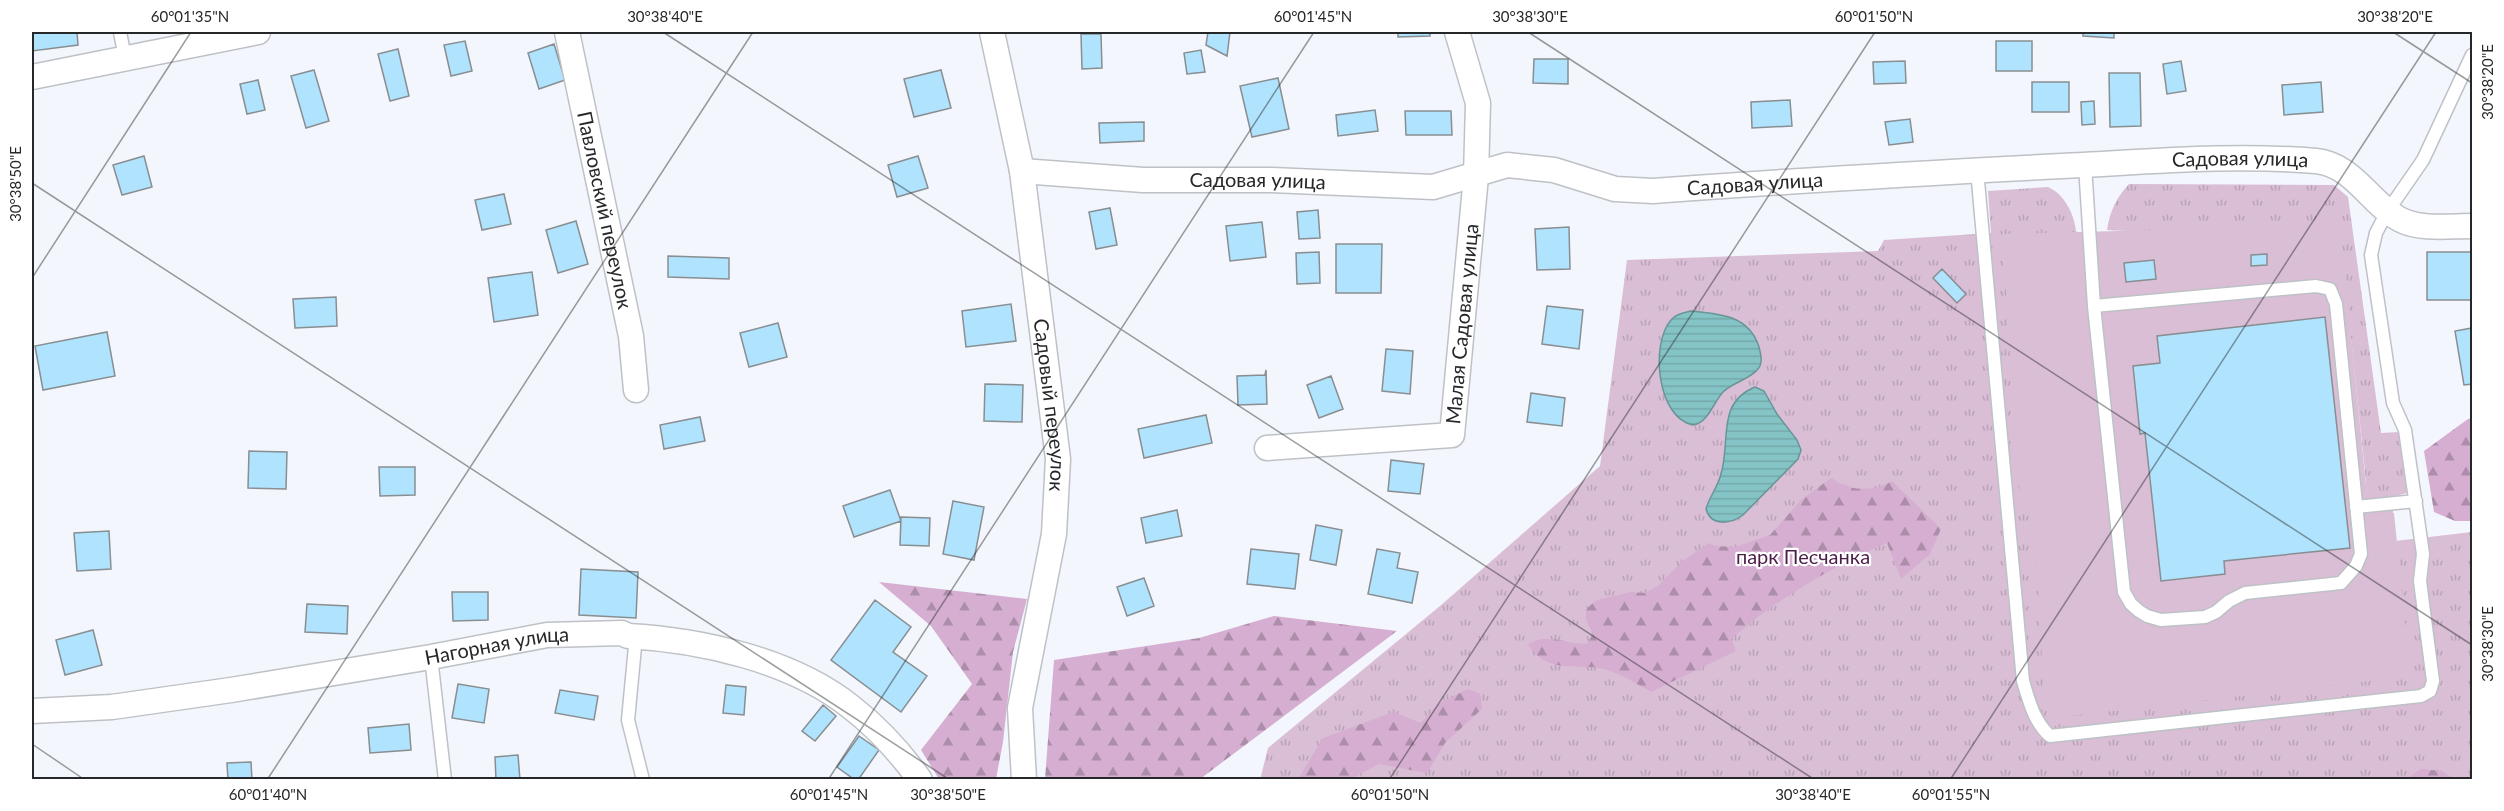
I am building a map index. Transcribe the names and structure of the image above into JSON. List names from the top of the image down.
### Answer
{
  "streets": {
    "street": [
      "Садовая улица",
      "Павловский переулок",
      "Малая Садовая улица",
      "Садовый переулок",
      "Нагорная улица"
    ]
  },
  "crossings": [
    ["Садовая улица", "Малая Садовая улица"],
    ["Садовая улица", "Садовый переулок"]
  ],
  "parks": ["парк Песчанка"],
  "coordinates": [
    "60°01'35\"N",
    "30°38'40\"E",
    "60°01'45\"N",
    "30°38'30\"E",
    "60°01'50\"N",
    "30°38'20\"E",
    "30°38'50\"E",
    "60°01'40\"N",
    "60°01'55\"N"
  ]
}
